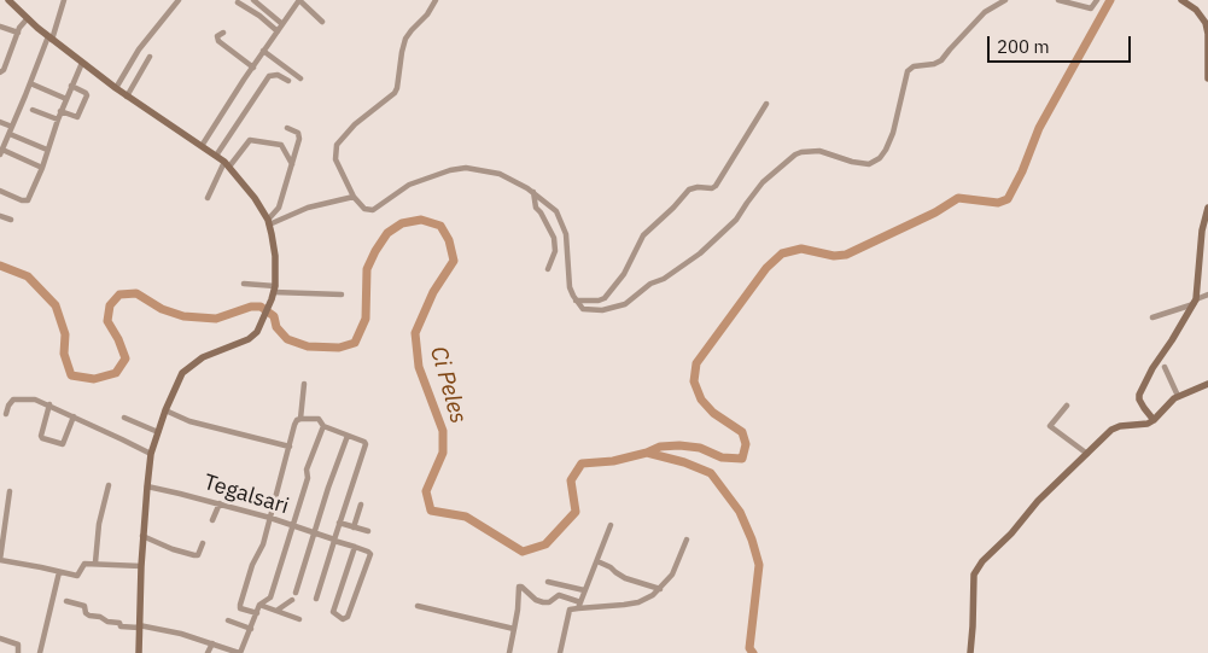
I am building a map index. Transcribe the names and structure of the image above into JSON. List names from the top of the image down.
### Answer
{
  "streets": {
    "street": ["Tegalsari"]
  },
  "water": ["Ci Peles"],
  "scale_bar": "200 m"
}
